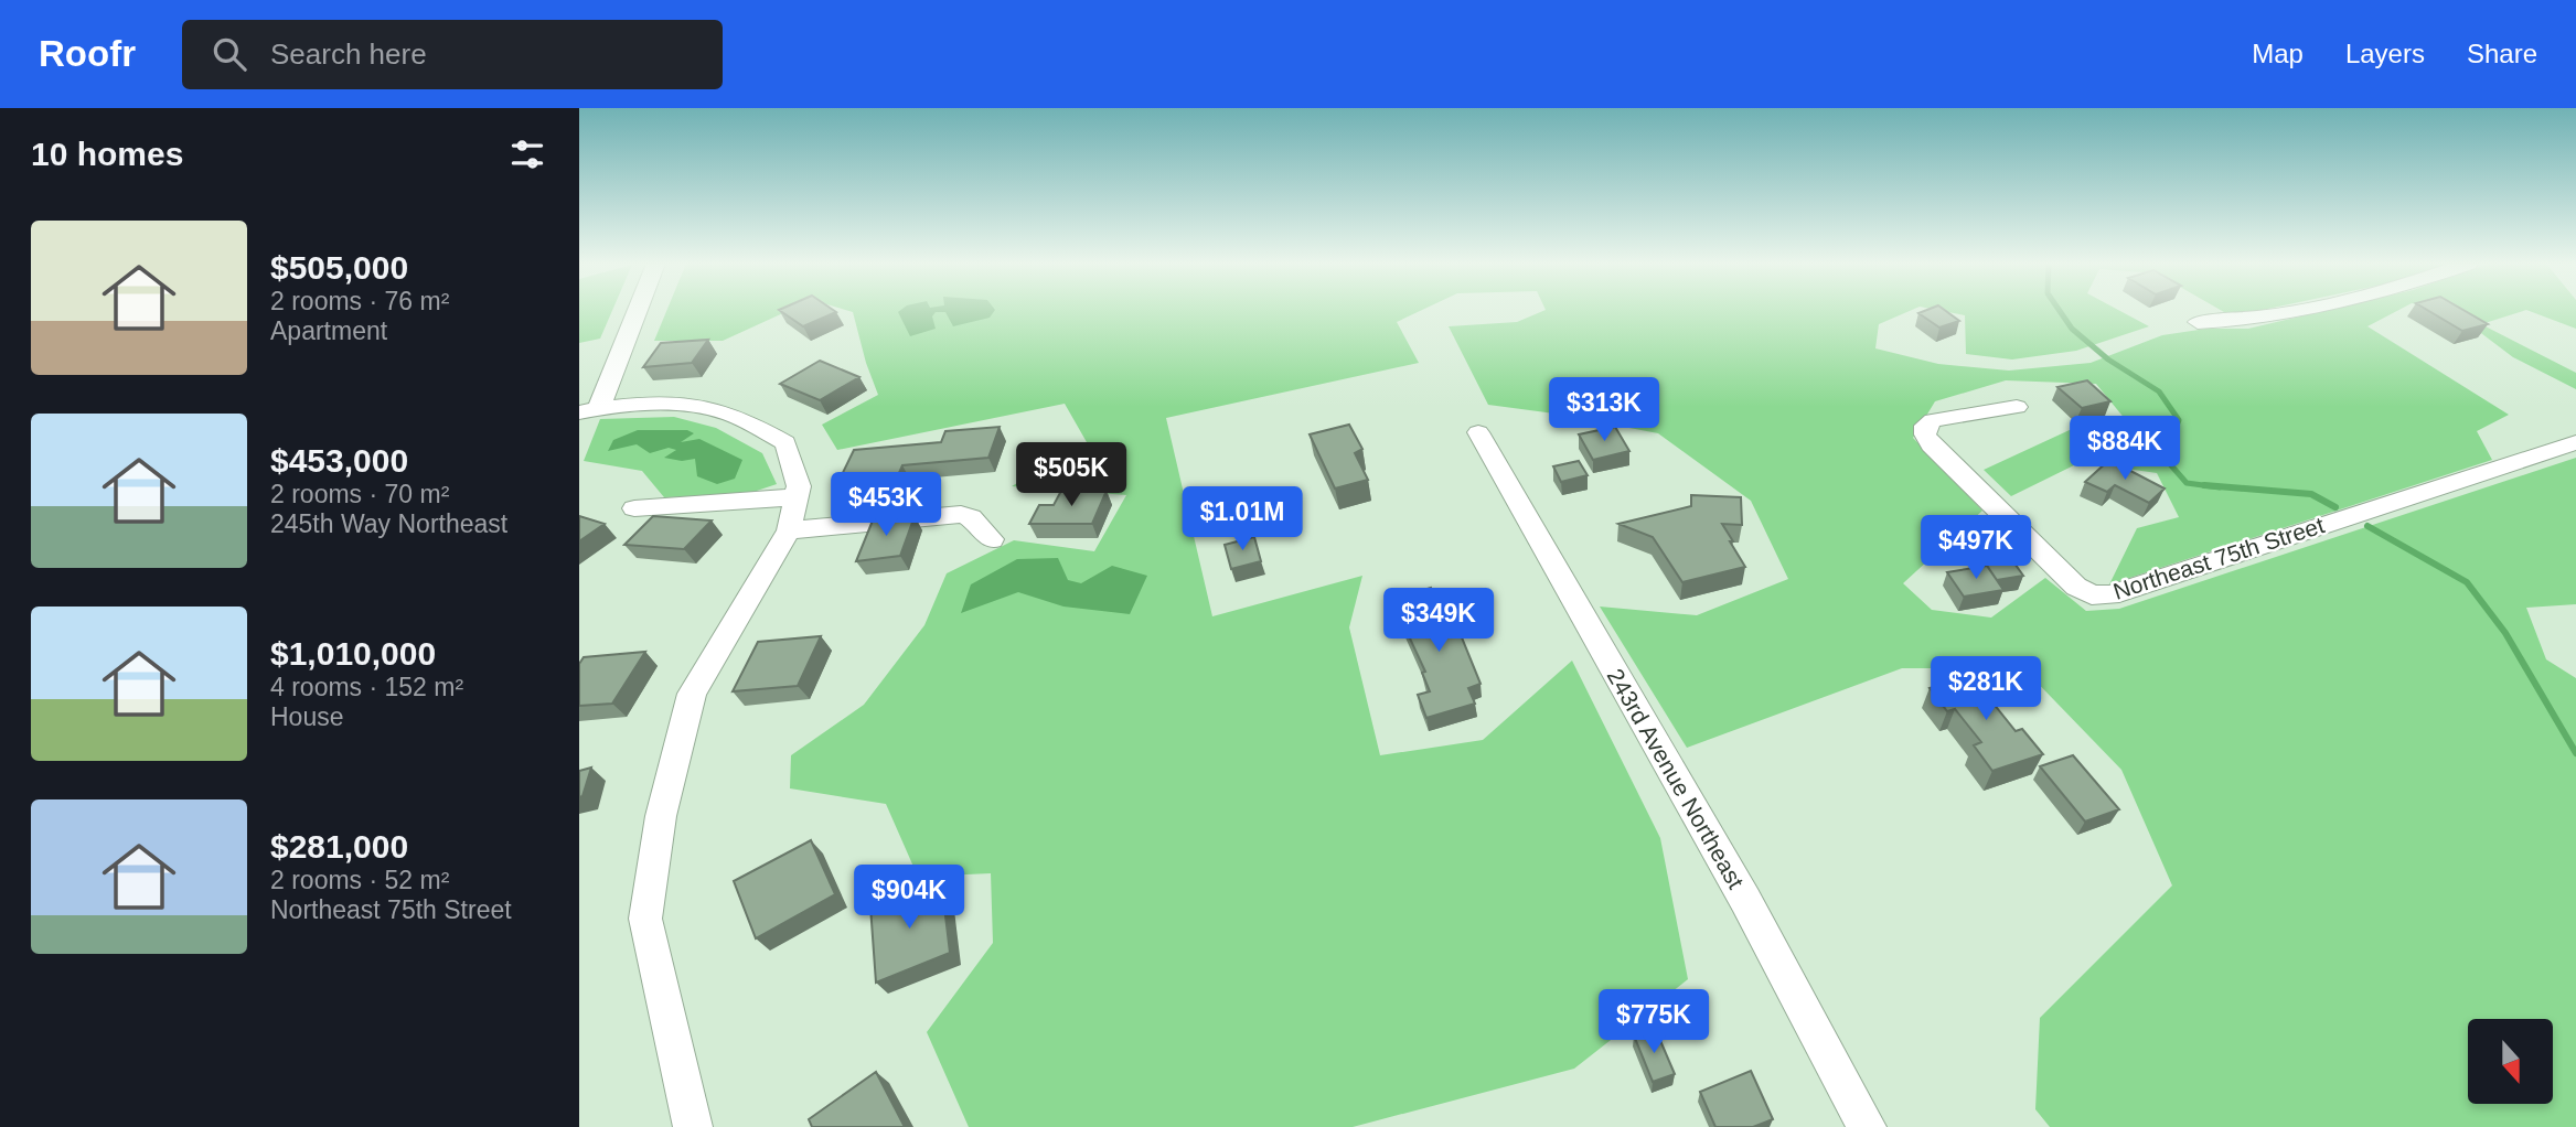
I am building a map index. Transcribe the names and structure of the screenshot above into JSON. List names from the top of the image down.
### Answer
{
  "streets": {
    "street": ["Northeast 75th Street", "243rd Avenue Northeast"]
  },
  "north": "bottom",
  "page": {
    "header": "Roofr",
    "search": "Search here",
    "nav": ["Map", "Layers", "Share"],
    "heading": "10 homes",
    "list": [
      {
        "name": "$505,000",
        "note": "2 rooms · 76 m² · Apartment"
      },
      {
        "name": "$453,000",
        "note": "2 rooms · 70 m² · 245th Way Northeast"
      },
      {
        "name": "$1,010,000",
        "note": "4 rooms · 152 m² · House"
      },
      {
        "name": "$281,000",
        "note": "2 rooms · 52 m² · Northeast 75th Street"
      }
    ],
    "price": [
      "$313K",
      "$884K",
      "$505K",
      "$453K",
      "$1.01M",
      "$497K",
      "$349K",
      "$281K",
      "$904K",
      "$775K"
    ]
  }
}
